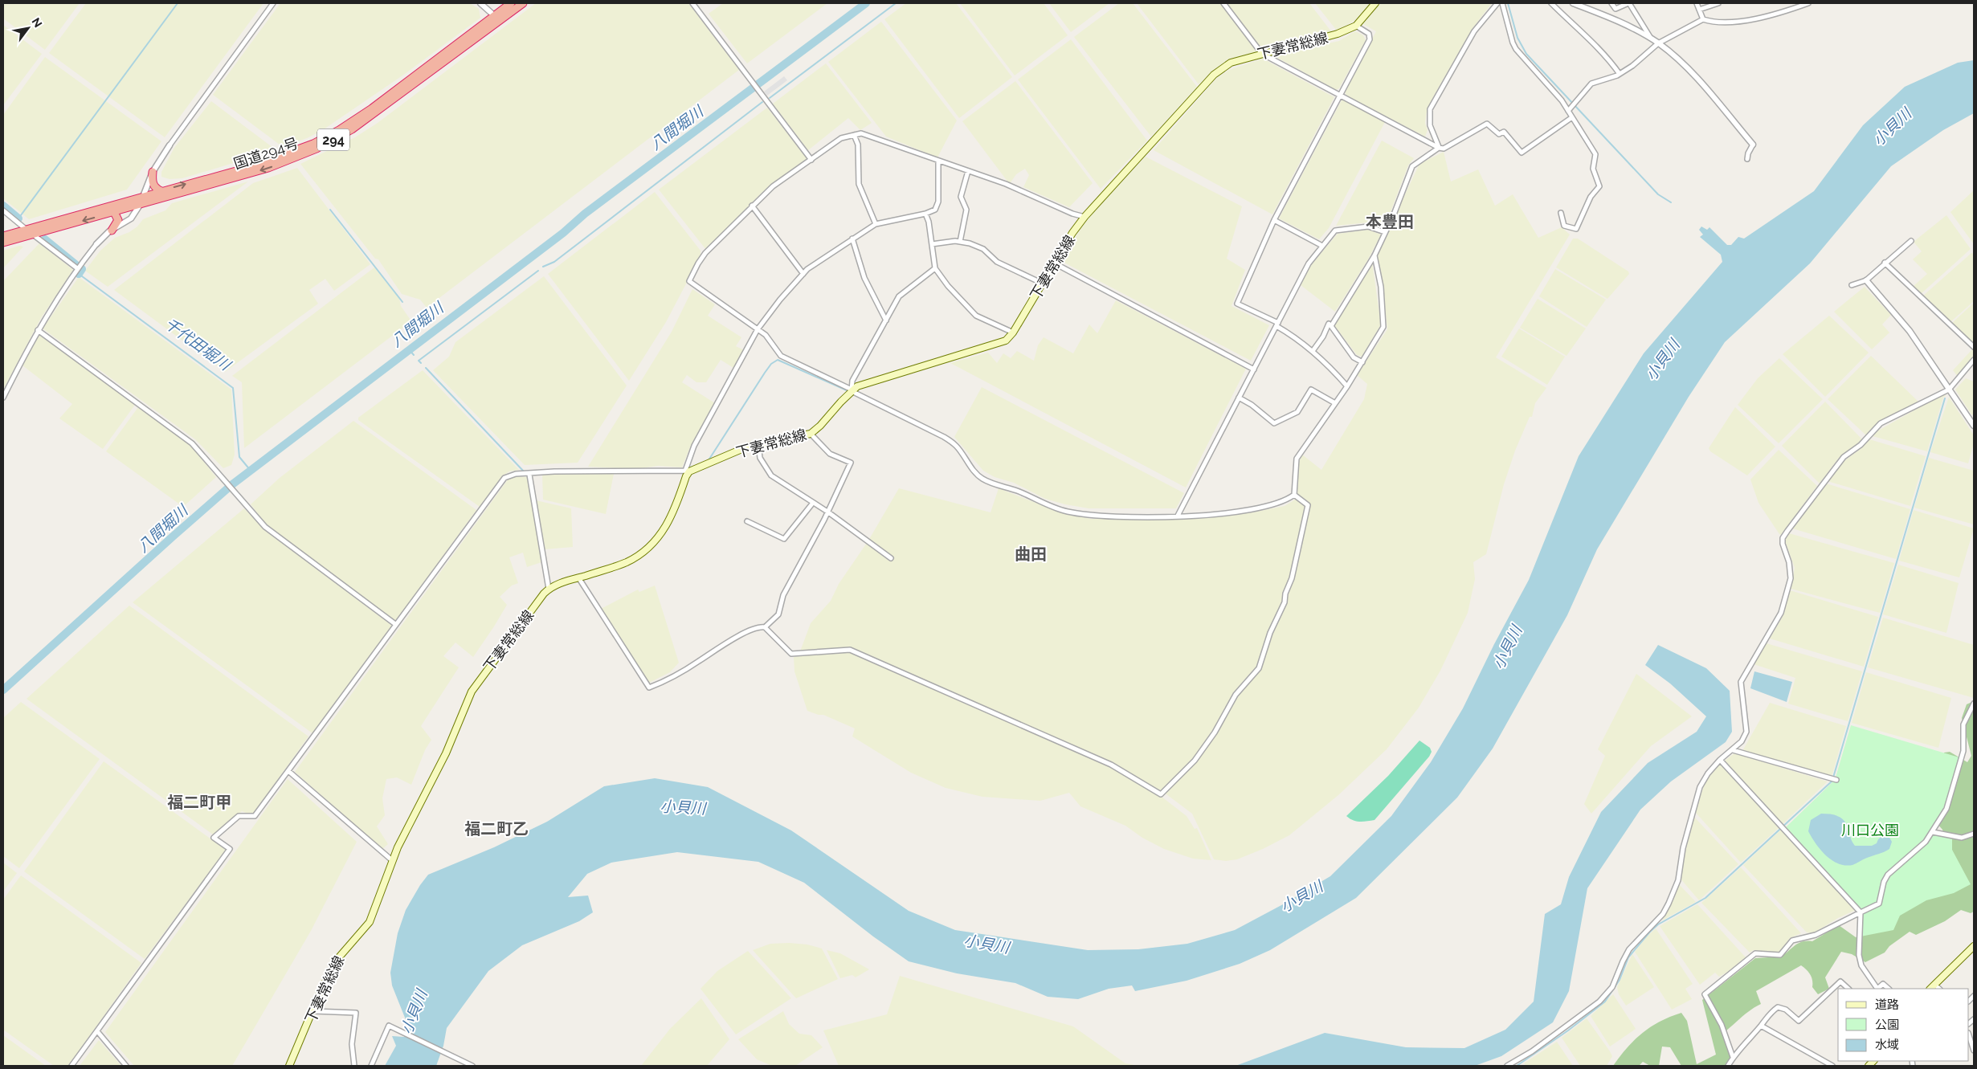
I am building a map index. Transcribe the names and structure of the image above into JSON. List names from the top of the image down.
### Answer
{
  "streets": {
    "highway": ["294", "国道294号"],
    "main road": ["下妻常総線"]
  },
  "districts": [
    "本豊田",
    "曲田",
    "福二町甲",
    "福二町乙"
  ],
  "water": ["小貝川", "八間堀川", "千代田堀川"],
  "parks": ["川口公園"],
  "legend": ["道路", "公園", "水域"],
  "north": "top right"
}
